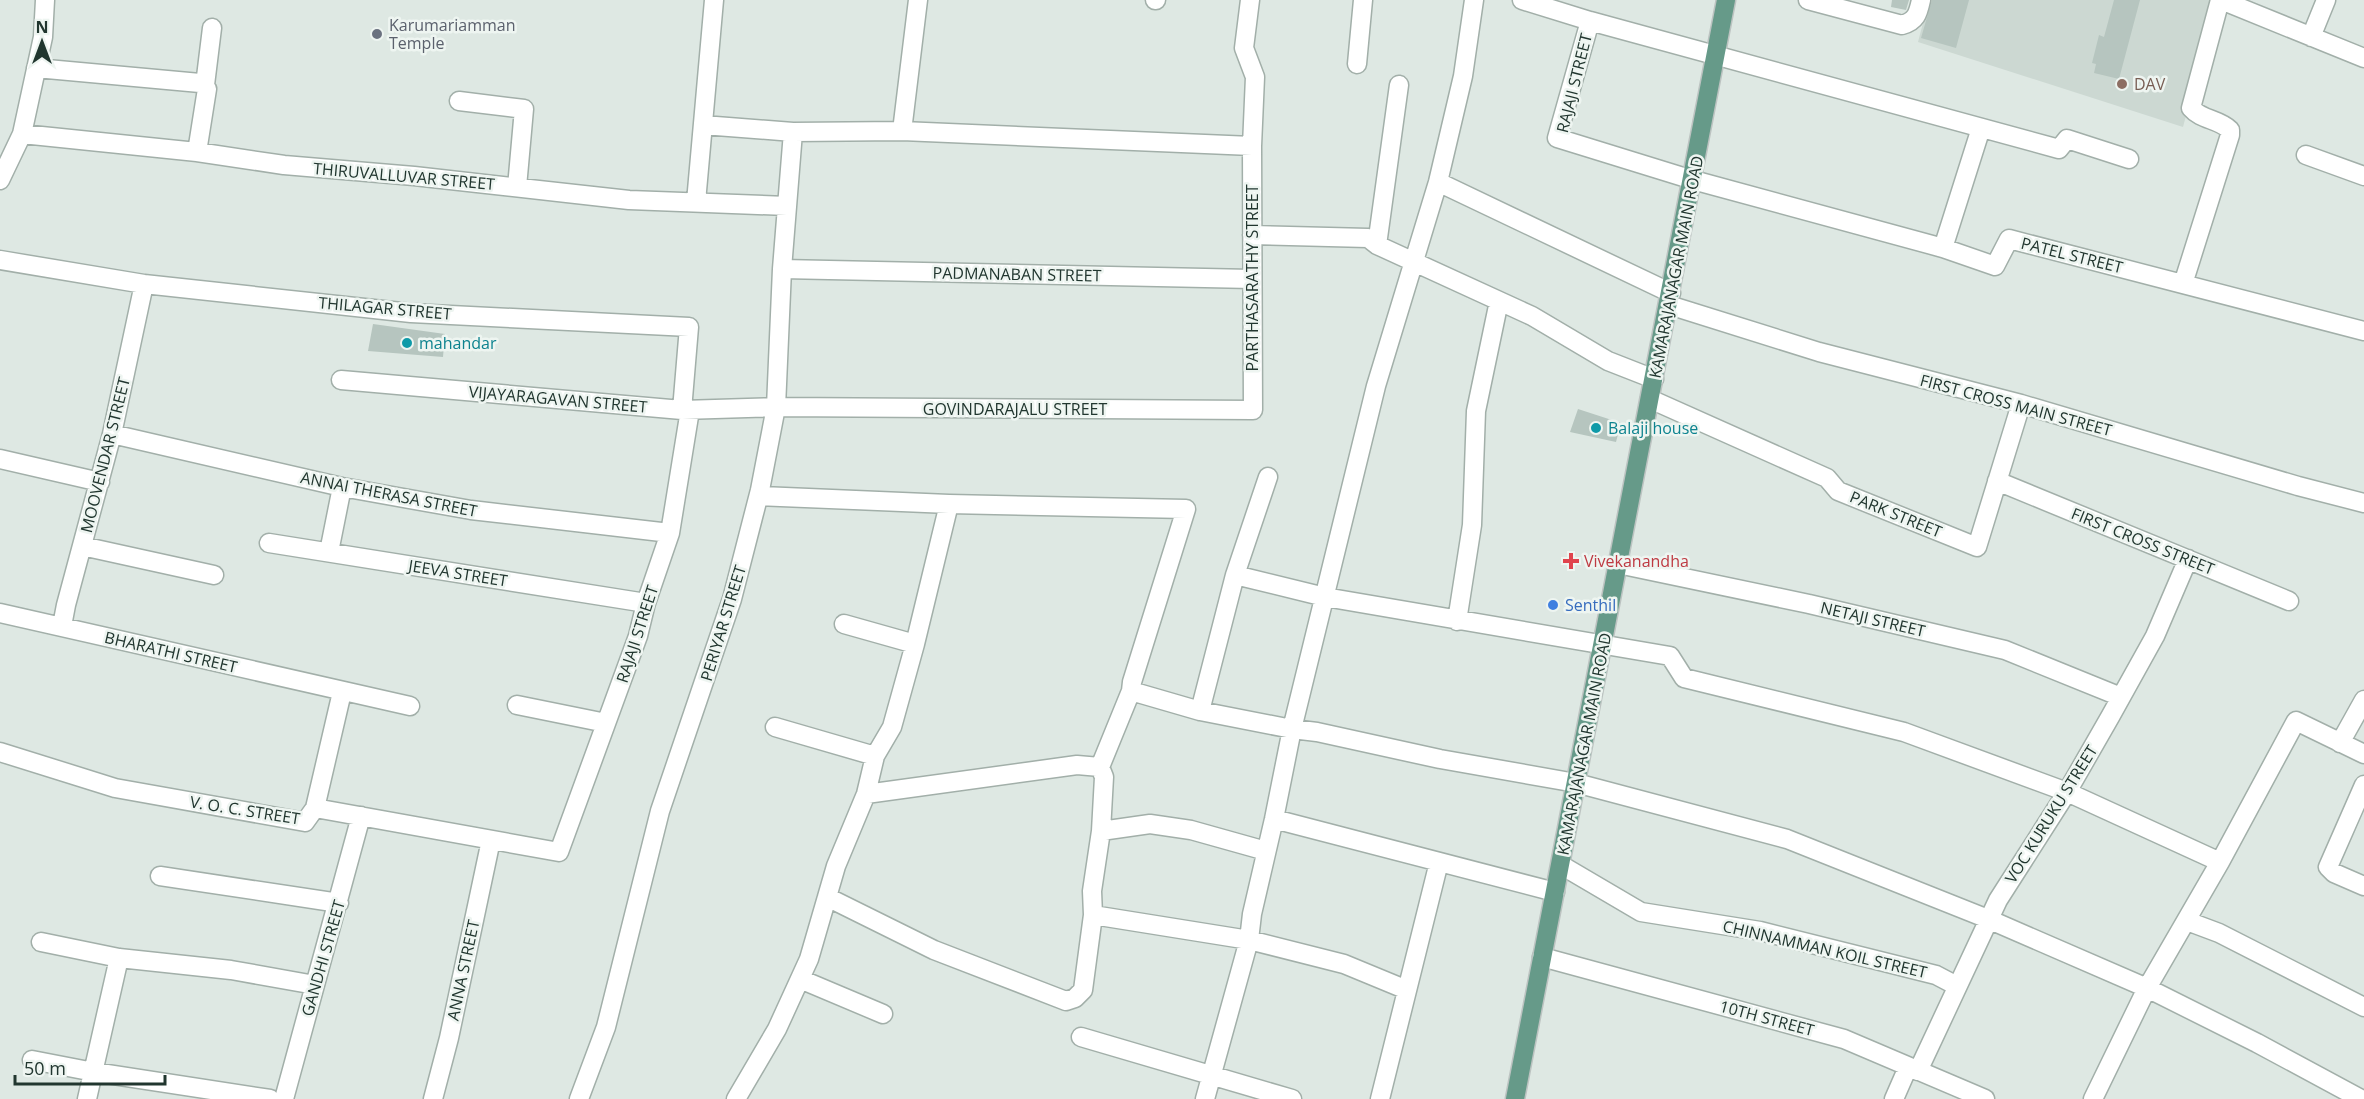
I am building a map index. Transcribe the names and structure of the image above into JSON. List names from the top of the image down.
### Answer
{
  "streets": {
    "main road": ["KAMARAJANAGAR MAIN ROAD"],
    "street": [
      "RAJAJI STREET",
      "THIRUVALLUVAR STREET",
      "PATEL STREET",
      "PADMANABAN STREET",
      "PARTHASARATHY STREET",
      "THILAGAR STREET",
      "VIJAYARAGAVAN STREET",
      "FIRST CROSS MAIN STREET",
      "GOVINDARAJALU STREET",
      "MOOVENDAR STREET",
      "ANNAI THERASA STREET",
      "PARK STREET",
      "FIRST CROSS STREET",
      "JEEVA STREET",
      "NETAJI STREET",
      "PERIYAR STREET",
      "BHARATHI STREET",
      "V. O. C. STREET",
      "VOC KURUKU STREET",
      "CHINNAMMAN KOIL STREET",
      "GANDHI STREET",
      "ANNA STREET",
      "10TH STREET"
    ]
  },
  "crossings": [
    ["RAJAJI STREET", "PATEL STREET"],
    ["RAJAJI STREET", "KAMARAJANAGAR MAIN ROAD"],
    ["RAJAJI STREET", "THILAGAR STREET"],
    ["RAJAJI STREET", "VIJAYARAGAVAN STREET"],
    ["RAJAJI STREET", "ANNAI THERASA STREET"],
    ["RAJAJI STREET", "JEEVA STREET"],
    ["RAJAJI STREET", "V. O. C. STREET"],
    ["THIRUVALLUVAR STREET", "PERIYAR STREET"],
    ["PATEL STREET", "KAMARAJANAGAR MAIN ROAD"],
    ["KAMARAJANAGAR MAIN ROAD", "FIRST CROSS MAIN STREET"],
    ["KAMARAJANAGAR MAIN ROAD", "PARK STREET"],
    ["KAMARAJANAGAR MAIN ROAD", "NETAJI STREET"],
    ["KAMARAJANAGAR MAIN ROAD", "CHINNAMMAN KOIL STREET"],
    ["KAMARAJANAGAR MAIN ROAD", "10TH STREET"],
    ["PADMANABAN STREET", "PARTHASARATHY STREET"],
    ["PADMANABAN STREET", "PERIYAR STREET"],
    ["PARTHASARATHY STREET", "GOVINDARAJALU STREET"],
    ["THILAGAR STREET", "VIJAYARAGAVAN STREET"],
    ["THILAGAR STREET", "MOOVENDAR STREET"],
    ["VIJAYARAGAVAN STREET", "GOVINDARAJALU STREET"],
    ["VIJAYARAGAVAN STREET", "PERIYAR STREET"],
    ["FIRST CROSS MAIN STREET", "PARK STREET"],
    ["GOVINDARAJALU STREET", "PERIYAR STREET"],
    ["MOOVENDAR STREET", "ANNAI THERASA STREET"],
    ["MOOVENDAR STREET", "BHARATHI STREET"],
    ["PARK STREET", "FIRST CROSS STREET"],
    ["FIRST CROSS STREET", "VOC KURUKU STREET"],
    ["NETAJI STREET", "VOC KURUKU STREET"],
    ["V. O. C. STREET", "GANDHI STREET"],
    ["V. O. C. STREET", "ANNA STREET"],
    ["VOC KURUKU STREET", "CHINNAMMAN KOIL STREET"],
    ["VOC KURUKU STREET", "10TH STREET"]
  ],
  "places": {
    "other": [
      "Karumariamman Temple",
      "DAV",
      "mahandar",
      "Balaji house",
      "Senthil"
    ],
    "health": ["Vivekanandha"]
  },
  "scale_bar": "50 m",
  "north": "top"
}
